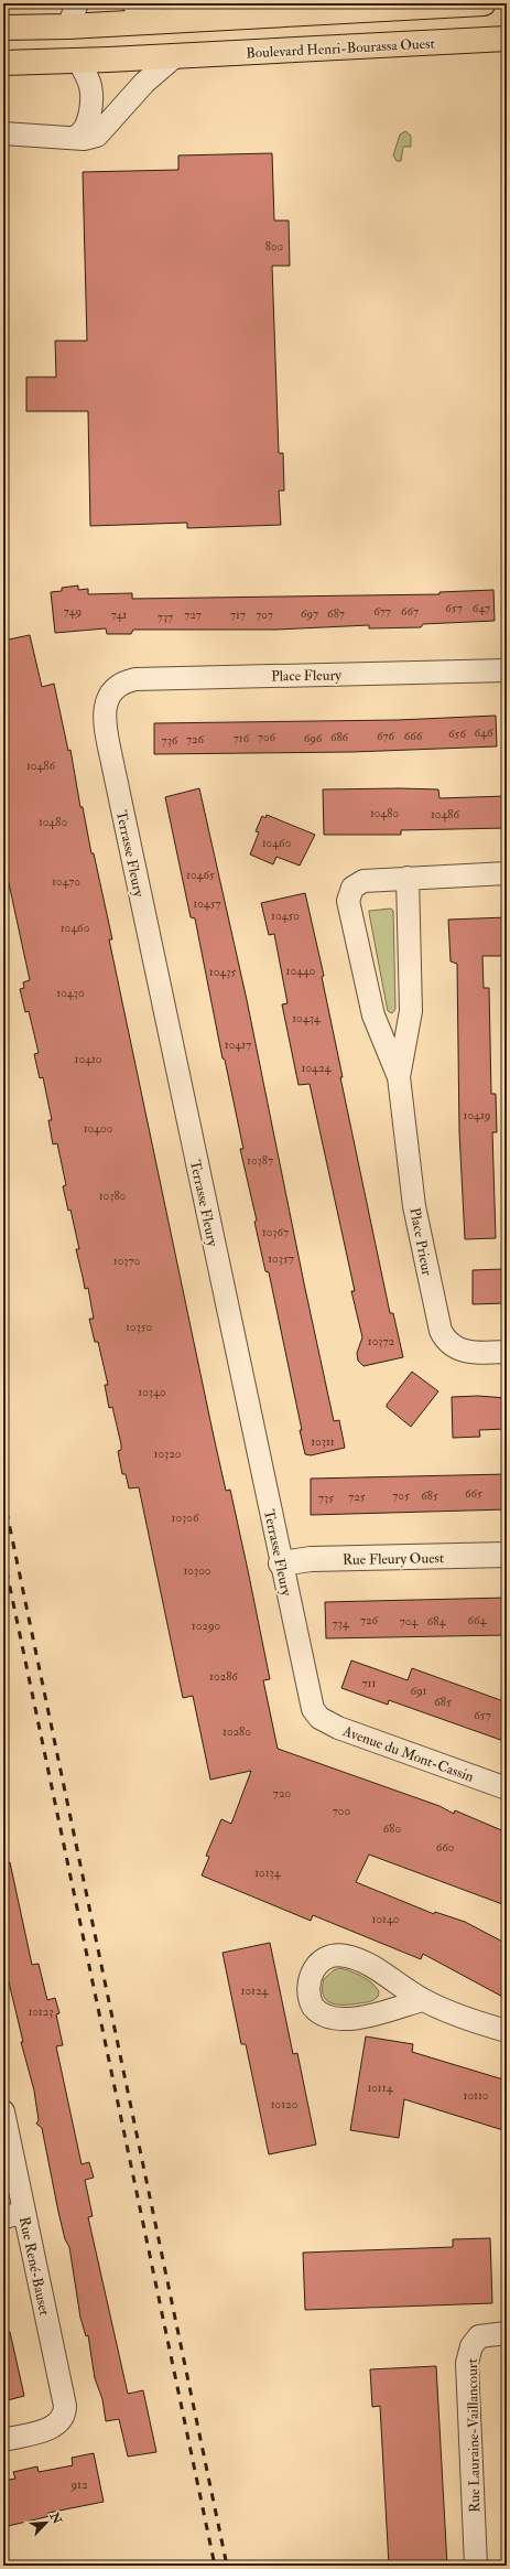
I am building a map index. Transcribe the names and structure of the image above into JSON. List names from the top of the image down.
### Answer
{
  "streets": {
    "main road": ["Boulevard Henri-Bourassa Ouest"],
    "street": [
      "Place Fleury",
      "Terrasse Fleury",
      "Place Prieur",
      "Rue Fleury Ouest",
      "Avenue du Mont-Cassin",
      "Rue René-Bauset",
      "Rue Lauraine-Vaillancourt"
    ]
  },
  "crossings": [
    ["Place Fleury", "Terrasse Fleury"],
    ["Terrasse Fleury", "Rue Fleury Ouest"],
    ["Terrasse Fleury", "Avenue du Mont-Cassin"]
  ],
  "house_numbers": [
    "800",
    "657",
    "647",
    "749",
    "677",
    "667",
    "697",
    "687",
    "741",
    "727",
    "717",
    "707",
    "737",
    "646",
    "656",
    "676",
    "666",
    "706",
    "686",
    "716",
    "696",
    "726",
    "736",
    "10486",
    "10480",
    "10486",
    "10480",
    "10460",
    "10465",
    "10470",
    "10457",
    "10450",
    "10460",
    "10440",
    "10435",
    "10430",
    "10434",
    "10417",
    "10410",
    "10424",
    "10419",
    "10400",
    "10387",
    "10380",
    "10367",
    "10357",
    "10370",
    "10350",
    "10372",
    "10340",
    "10311",
    "10320",
    "665",
    "705",
    "685",
    "725",
    "735",
    "10306",
    "10300",
    "726",
    "664",
    "704",
    "684",
    "734",
    "10290",
    "10286",
    "711",
    "691",
    "685",
    "657",
    "10280",
    "720",
    "700",
    "680",
    "660",
    "10134",
    "10140",
    "10124",
    "10123",
    "10114",
    "10110",
    "10120",
    "912"
  ],
  "north": "top right"
}
